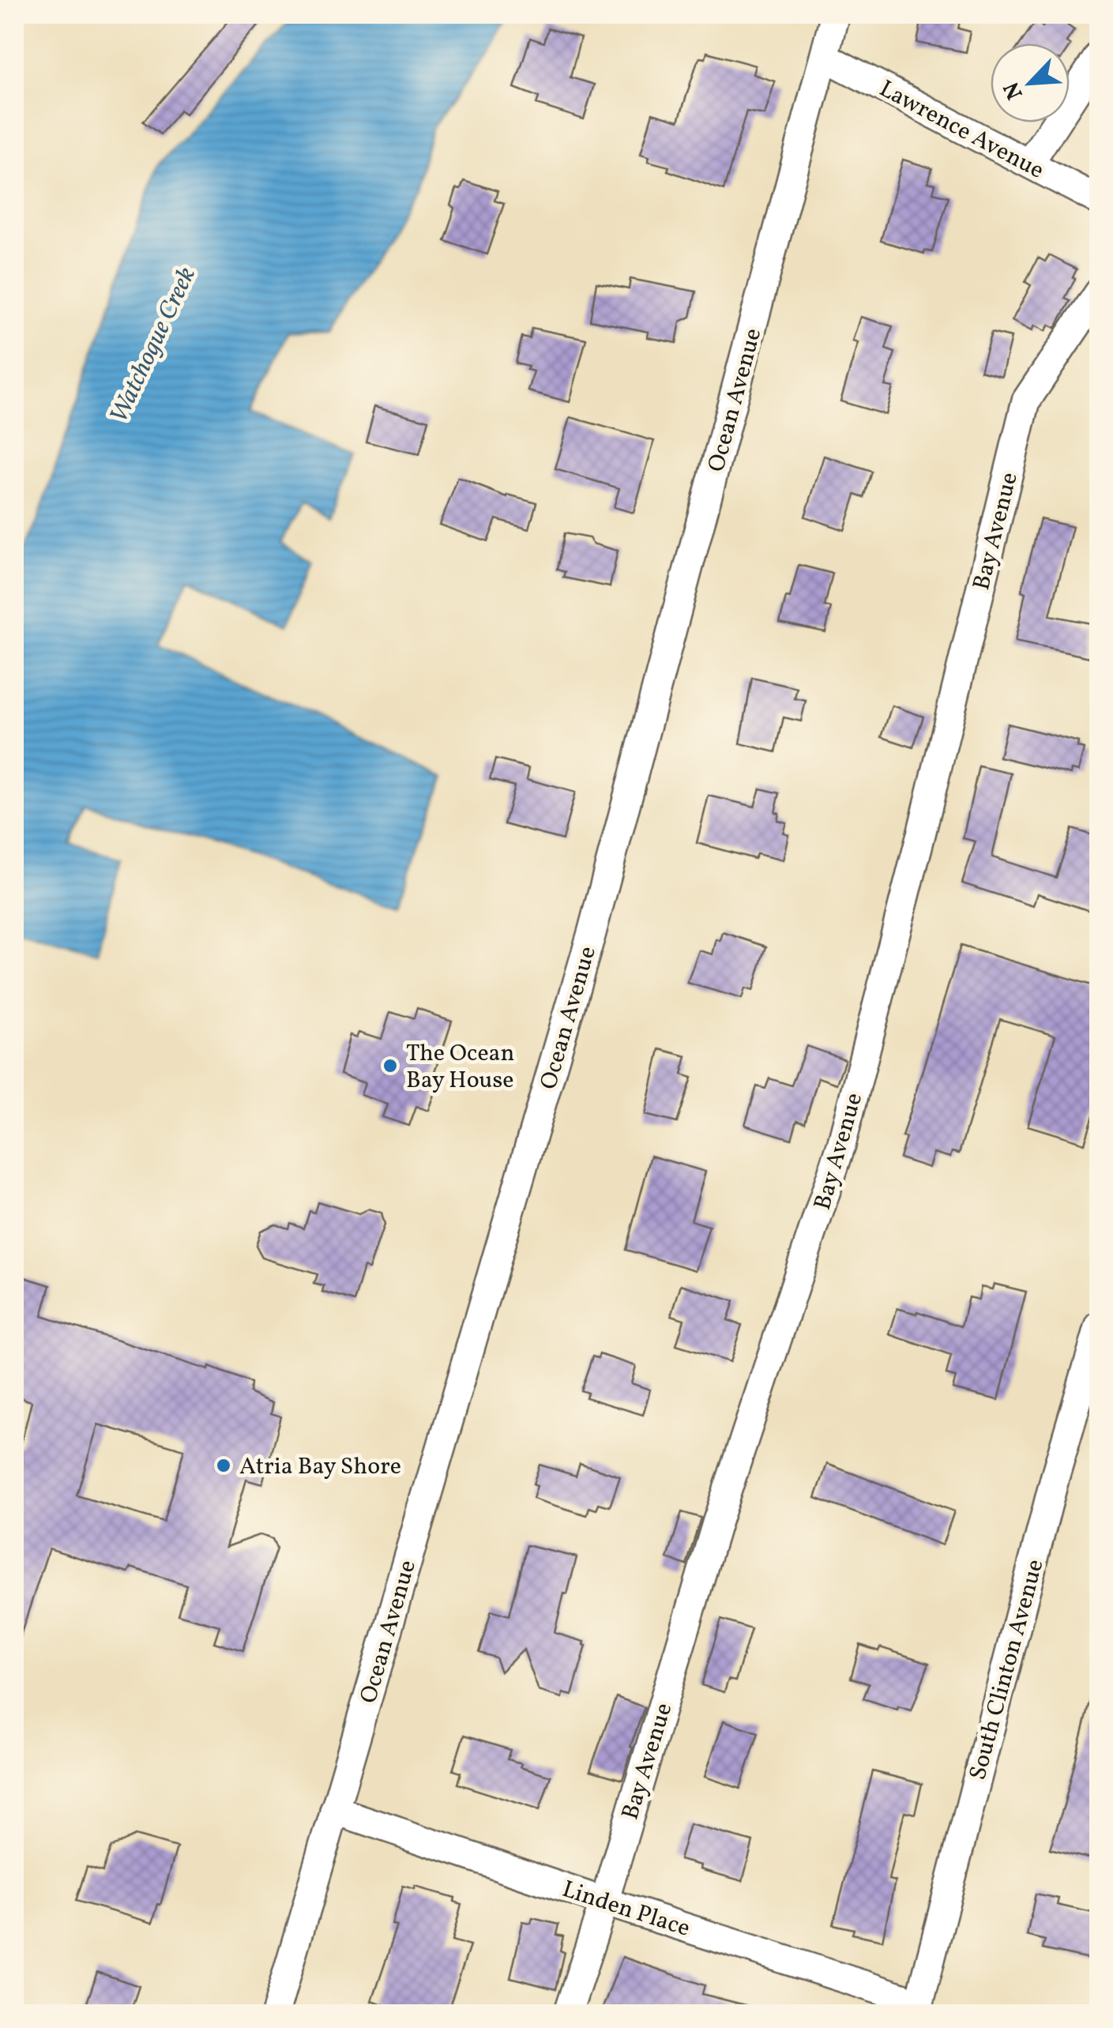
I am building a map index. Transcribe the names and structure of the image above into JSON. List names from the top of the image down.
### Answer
{
  "streets": {
    "street": [
      "Lawrence Avenue",
      "Ocean Avenue",
      "Bay Avenue",
      "South Clinton Avenue",
      "Linden Place"
    ]
  },
  "crossings": [
    ["Lawrence Avenue", "Ocean Avenue"],
    ["Ocean Avenue", "Linden Place"],
    ["Bay Avenue", "Linden Place"],
    ["South Clinton Avenue", "Linden Place"]
  ],
  "water": ["Watchogue Creek"],
  "places": ["The Ocean Bay House", "Atria Bay Shore"],
  "north": "bottom left"
}
